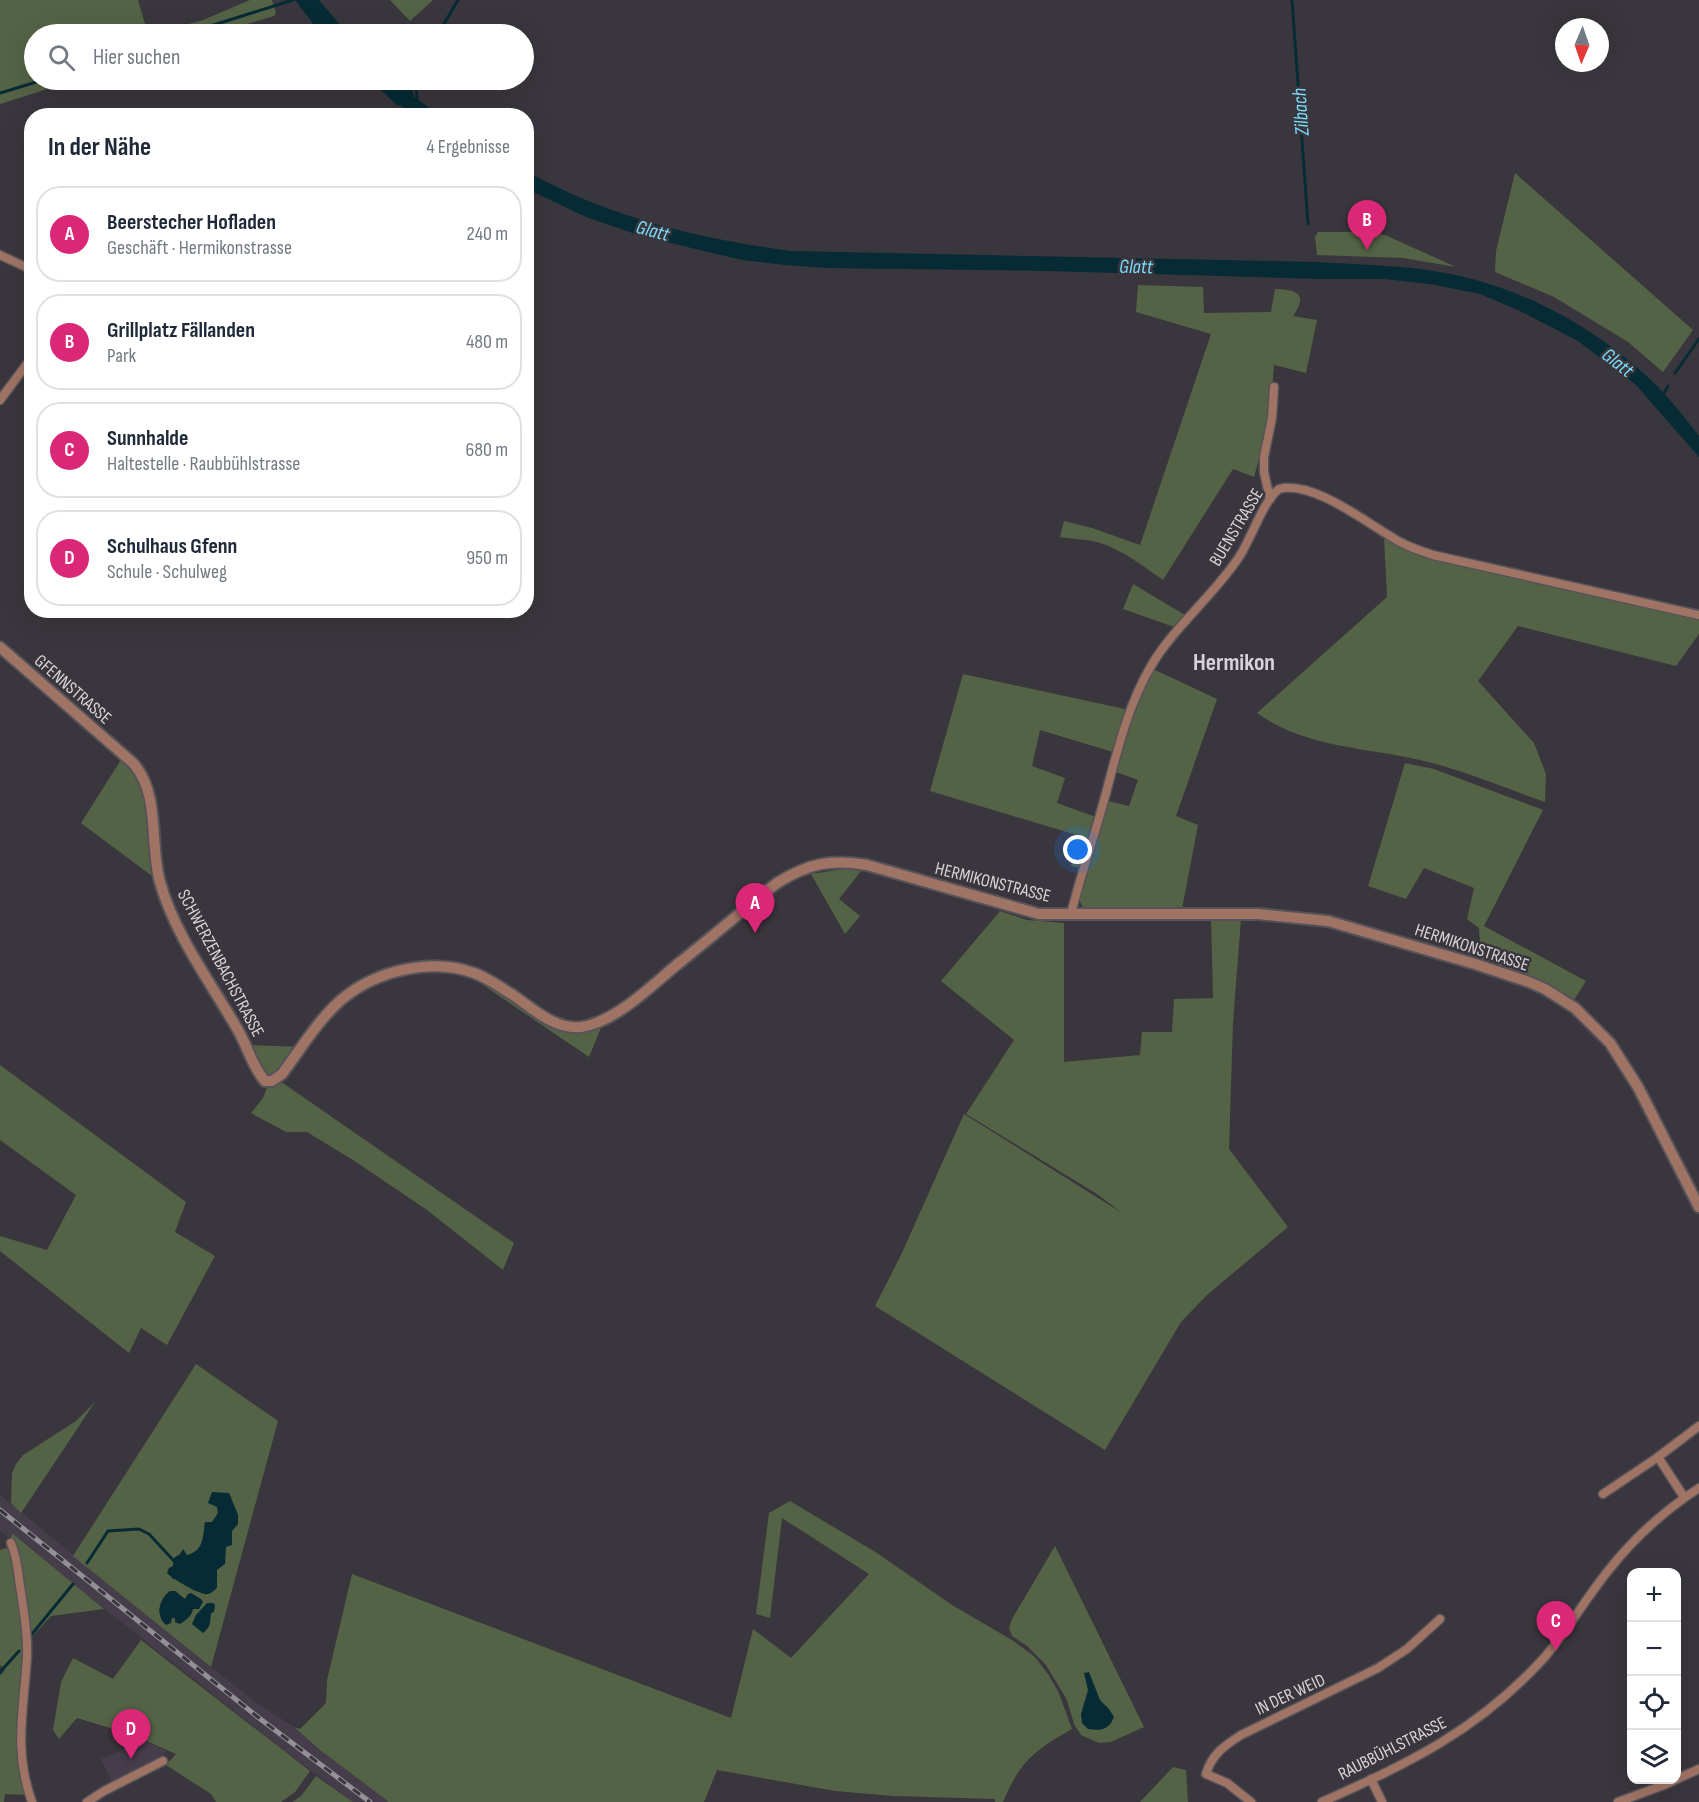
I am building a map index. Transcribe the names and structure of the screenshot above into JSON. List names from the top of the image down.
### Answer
{
  "streets": {
    "street": [
      "BUENSTRASSE",
      "GFENNSTRASSE",
      "HERMIKONSTRASSE",
      "SCHWERZENBACHSTRASSE",
      "IN DER WEID",
      "RAUBBÜHLSTRASSE"
    ]
  },
  "crossings": [
    ["BUENSTRASSE", "HERMIKONSTRASSE"],
    ["GFENNSTRASSE", "SCHWERZENBACHSTRASSE"],
    ["HERMIKONSTRASSE", "SCHWERZENBACHSTRASSE"]
  ],
  "districts": ["Hermikon"],
  "water": ["Zilbach", "Glatt"],
  "north": "bottom",
  "page": {
    "search": "Hier suchen",
    "heading": ["In der Nähe", "4 Ergebnisse"],
    "list": [
      {
        "mark": "A",
        "name": "Beerstecher Hofladen",
        "note": "Geschäft · Hermikonstrasse",
        "value": "240 m"
      },
      {
        "mark": "B",
        "name": "Grillplatz Fällanden",
        "note": "Park",
        "value": "480 m"
      },
      {
        "mark": "C",
        "name": "Sunnhalde",
        "note": "Haltestelle · Raubbühlstrasse",
        "value": "680 m"
      },
      {
        "mark": "D",
        "name": "Schulhaus Gfenn",
        "note": "Schule · Schulweg",
        "value": "950 m"
      }
    ],
    "pins": [
      "B",
      "A",
      "C",
      "D"
    ],
    "map_buttons": ["+", "−"]
  }
}
